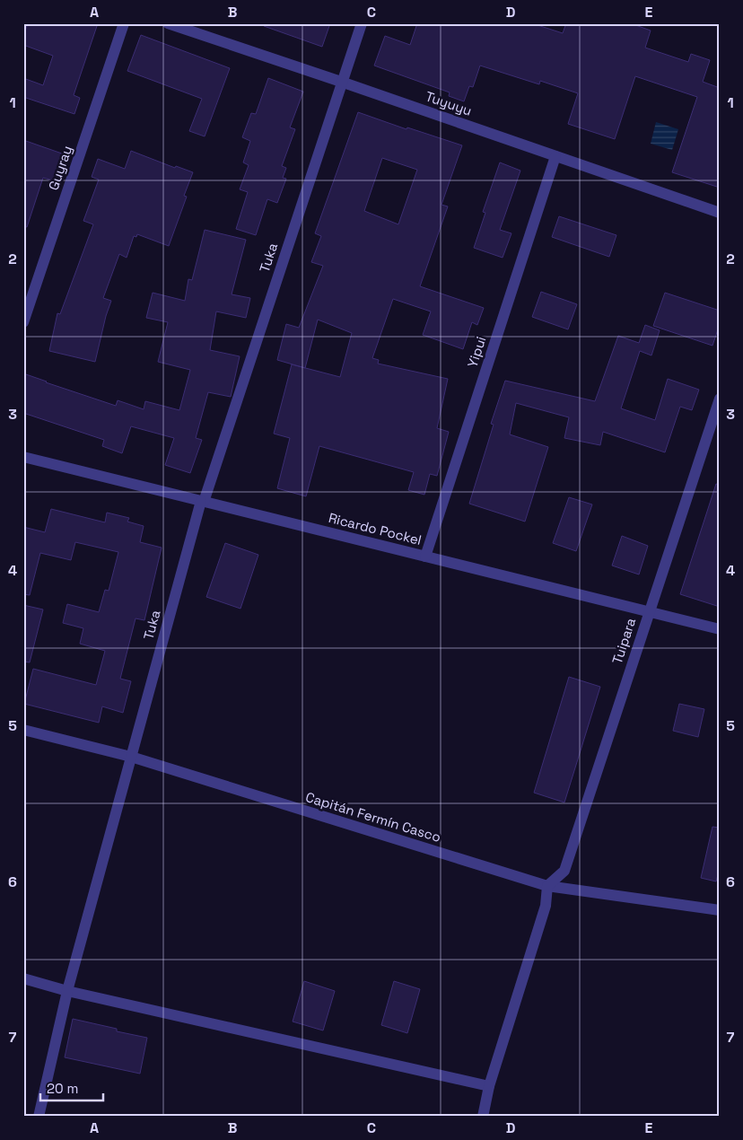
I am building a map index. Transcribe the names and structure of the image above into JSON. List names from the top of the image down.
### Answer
{
  "streets": {
    "street": [
      "Tuyuyu",
      "Guyray",
      "Tuka",
      "Yipui",
      "Ricardo Pockel",
      "Tuipara",
      "Capitán Fermín Casco"
    ]
  },
  "crossings": [
    ["Tuyuyu", "Tuka"],
    ["Tuyuyu", "Yipui"],
    ["Tuka", "Ricardo Pockel"],
    ["Tuka", "Capitán Fermín Casco"],
    ["Yipui", "Ricardo Pockel"],
    ["Ricardo Pockel", "Tuipara"],
    ["Tuipara", "Capitán Fermín Casco"]
  ],
  "scale_bar": "20 m",
  "grid": {
    "columns": [
      "A",
      "B",
      "C",
      "D",
      "E"
    ],
    "rows": [
      "1",
      "2",
      "3",
      "4",
      "5",
      "6",
      "7"
    ]
  }
}
